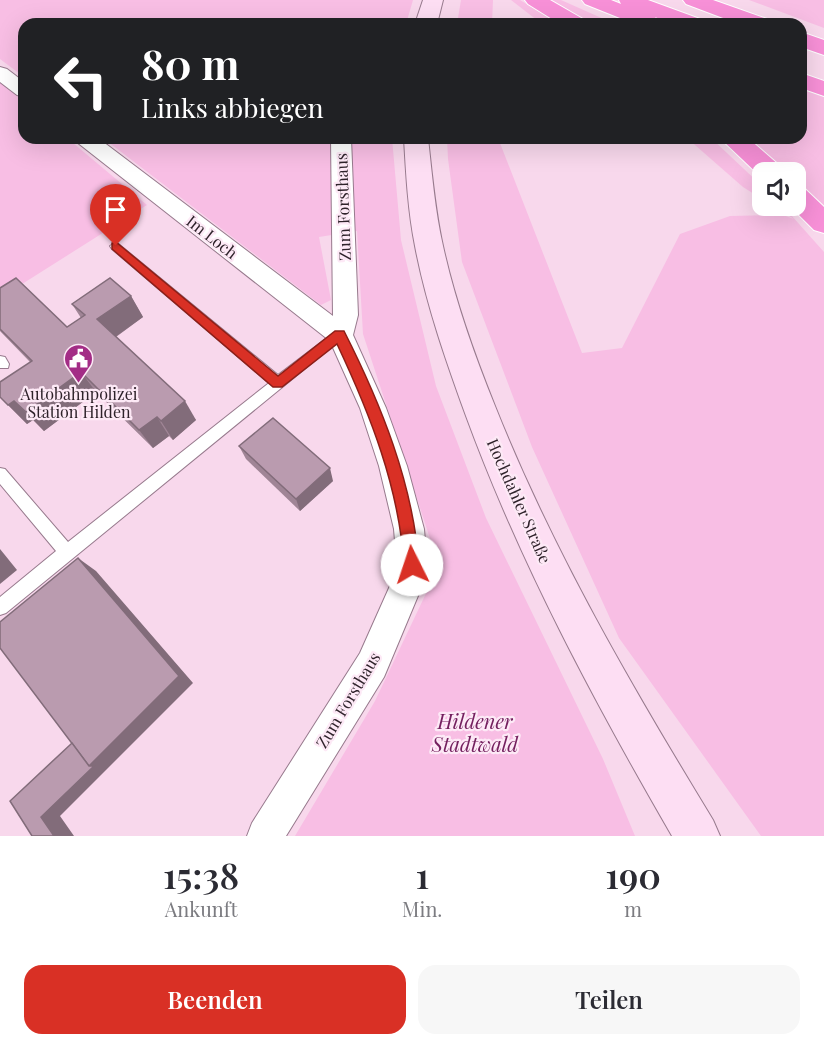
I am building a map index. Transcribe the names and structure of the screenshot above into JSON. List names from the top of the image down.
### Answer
{
  "streets": {
    "main road": ["Hochdahler Straße"],
    "street": ["Zum Forsthaus", "Im Loch"]
  },
  "crossings": [
    ["Zum Forsthaus", "Im Loch"]
  ],
  "parks": ["Hildener Stadtwald"],
  "places": {
    "public building": ["Autobahnpolizei Station Hilden"]
  },
  "page": {
    "turn": ["80 m", "Links abbiegen"],
    "eta": [
      "15:38",
      "Ankunft",
      "1",
      "Min.",
      "190",
      "m"
    ],
    "buttons": ["Beenden", "Teilen"]
  }
}
